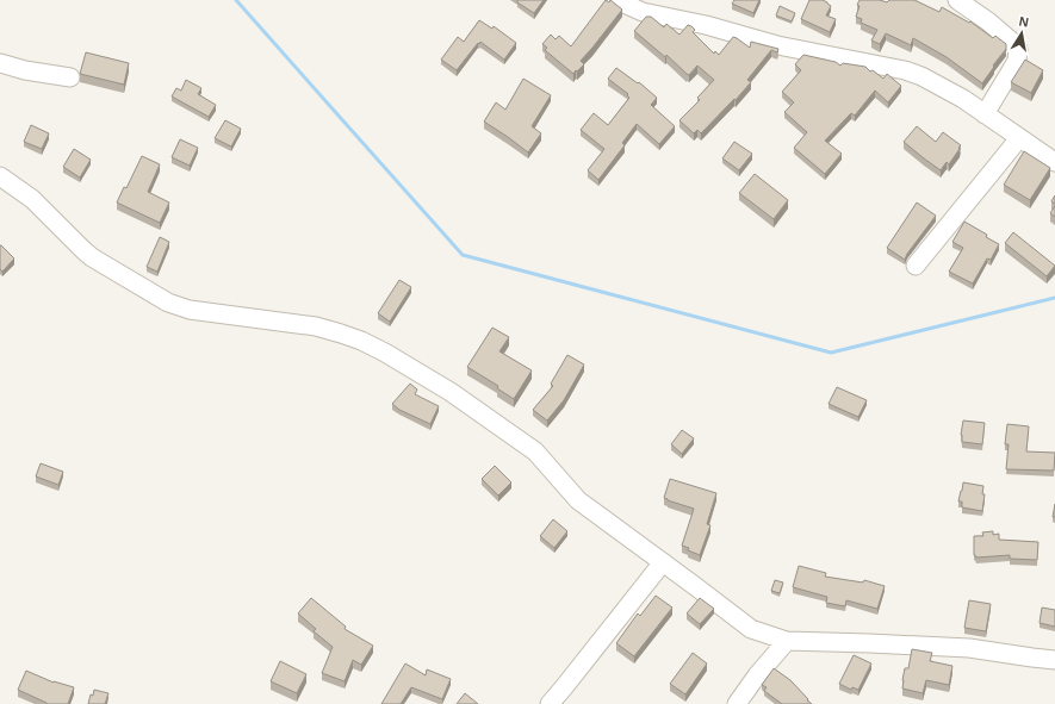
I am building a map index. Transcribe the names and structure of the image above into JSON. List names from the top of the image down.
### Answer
{
  "north": "top"
}
